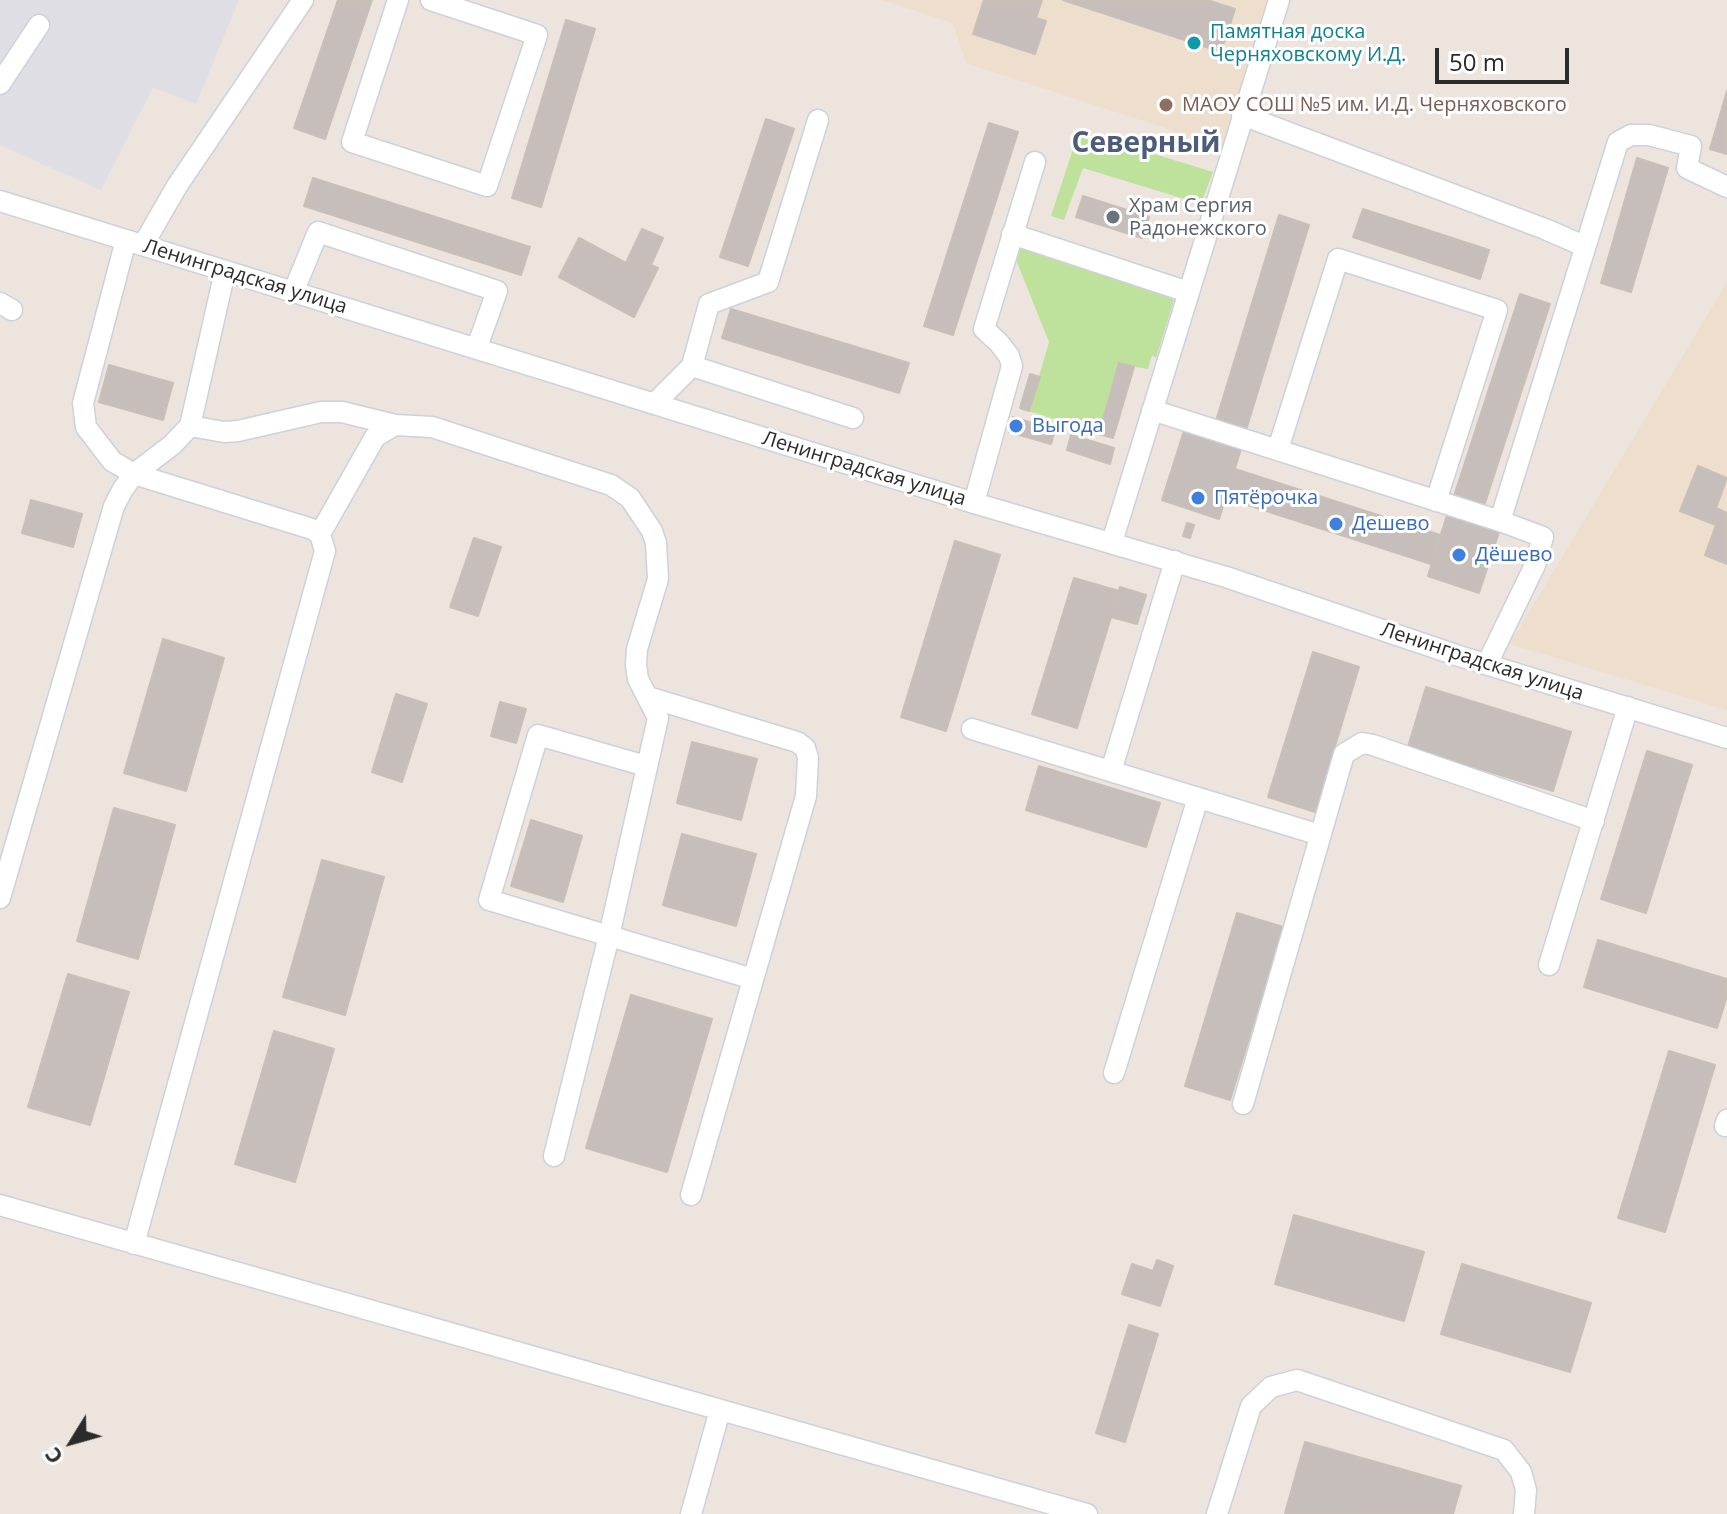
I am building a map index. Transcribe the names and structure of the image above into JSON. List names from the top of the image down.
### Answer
{
  "streets": {
    "street": ["Ленинградская улица"]
  },
  "districts": ["Северный"],
  "places": [
    "Памятная доска Черняховскому И.Д.",
    "МАОУ СОШ №5 им. И.Д. Черняховского",
    "Храм Сергия Радонежского",
    "Выгода",
    "Пятёрочка",
    "Дешево",
    "Дёшево"
  ],
  "scale_bar": "50 m",
  "north": "bottom left"
}
